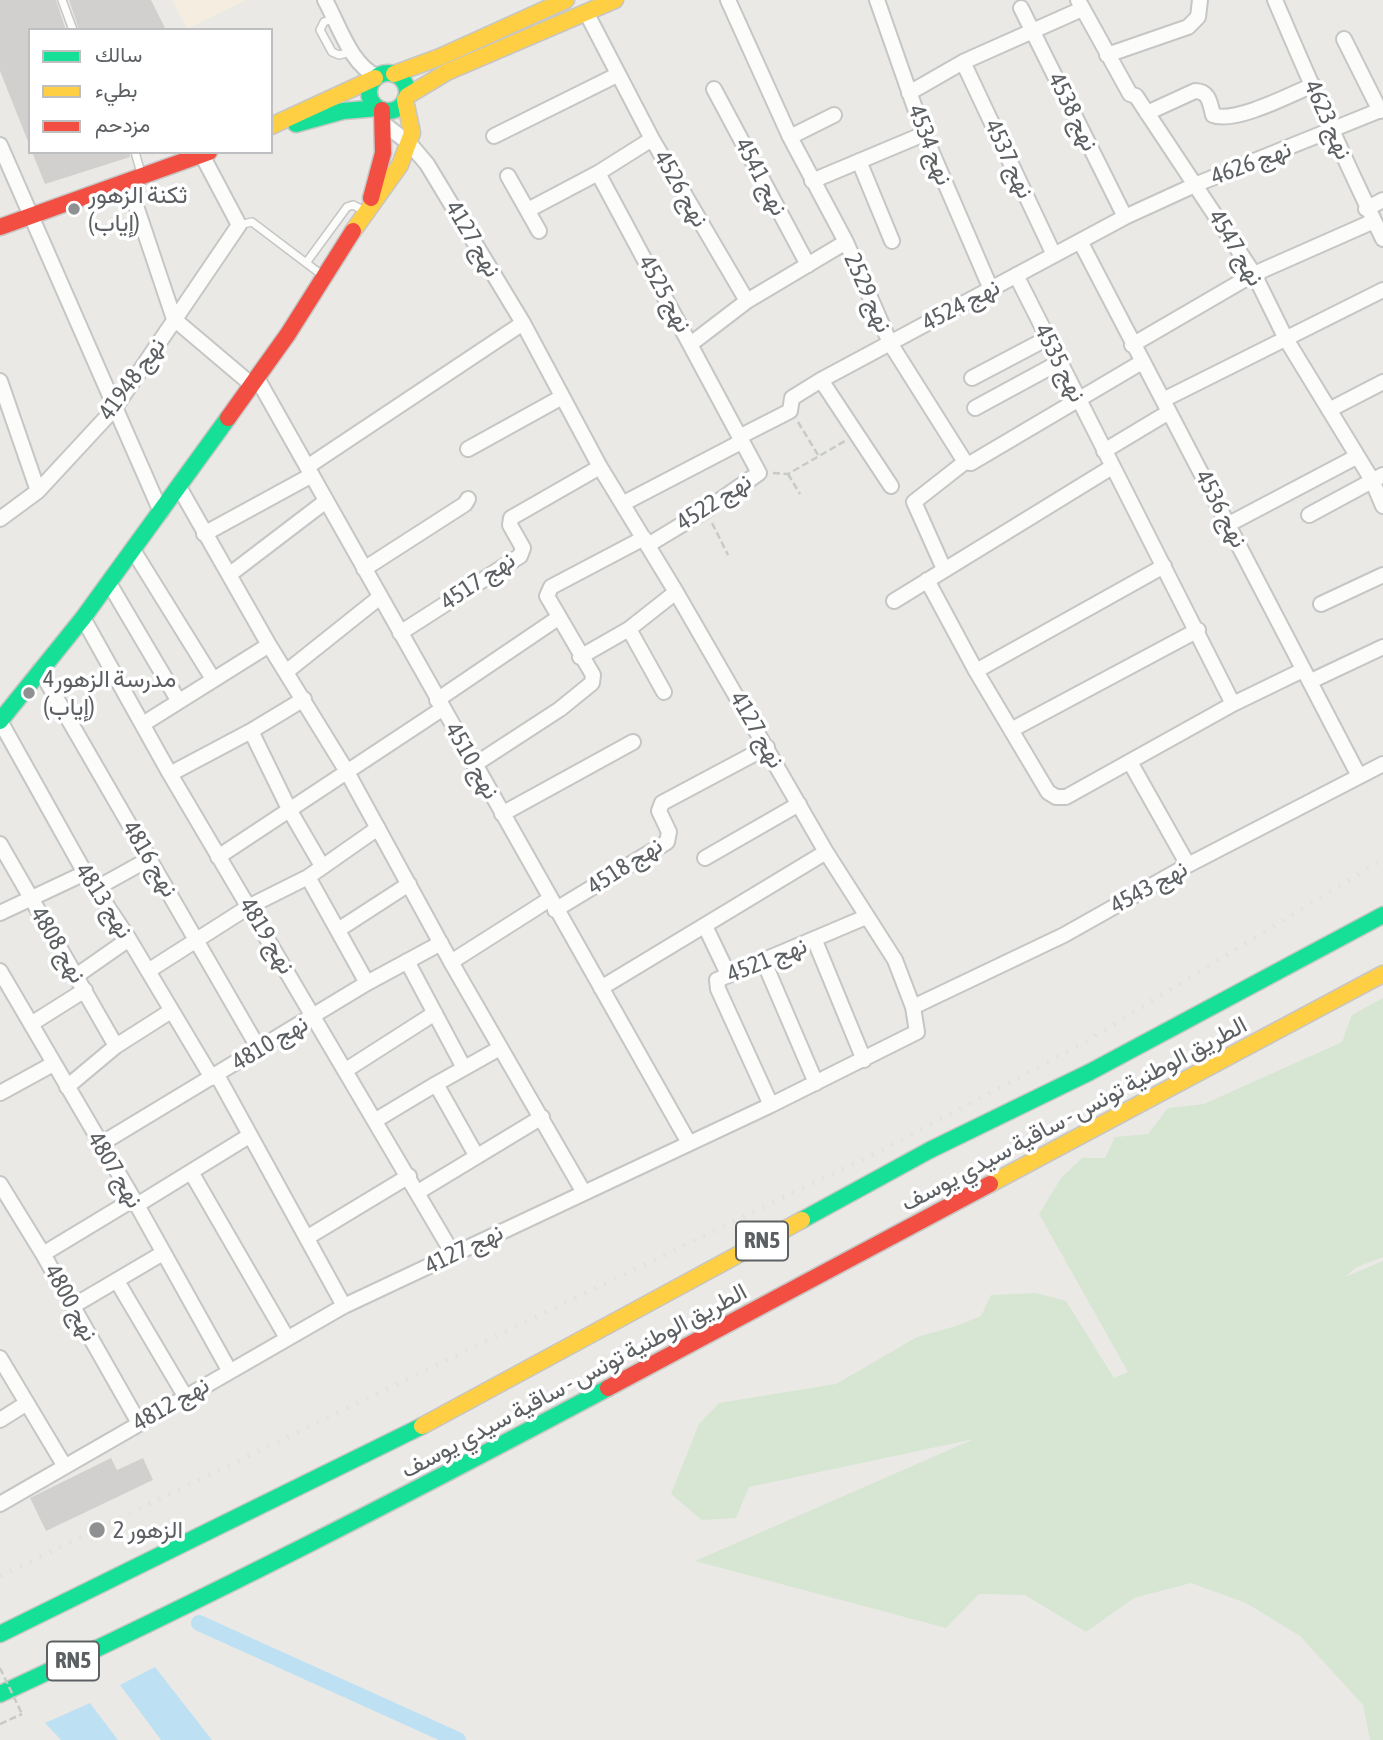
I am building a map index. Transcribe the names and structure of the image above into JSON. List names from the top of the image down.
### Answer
{
  "streets": {
    "main road": ["الطريق الوطنية تونس - ساقية سيدي يوسف", "RN5"],
    "street": [
      "نهج 4538",
      "نهج 4623",
      "نهج 4534",
      "نهج 4537",
      "نهج 4626",
      "نهج 4541",
      "نهج 4526",
      "نهج 4127",
      "نهج 4547",
      "نهج 2529",
      "نهج 4525",
      "نهج 4524",
      "نهج 4535",
      "نهج 41948",
      "نهج 4522",
      "نهج 4536",
      "نهج 4517",
      "نهج 4510",
      "نهج 4816",
      "نهج 4518",
      "نهج 4543",
      "نهج 4813",
      "نهج 4819",
      "نهج 4808",
      "نهج 4521",
      "نهج 4810",
      "نهج 4807",
      "نهج 4800",
      "نهج 4812"
    ]
  },
  "crossings": [
    ["نهج 4538", "نهج 4524"],
    ["نهج 4623", "نهج 4626"],
    ["نهج 4534", "نهج 4524"],
    ["نهج 4537", "نهج 4524"],
    ["نهج 4626", "نهج 4547"],
    ["نهج 4626", "نهج 4524"],
    ["نهج 4127", "نهج 4524"],
    ["نهج 4127", "نهج 4522"],
    ["نهج 4127", "نهج 4517"],
    ["نهج 4127", "نهج 4510"],
    ["نهج 4127", "نهج 4518"],
    ["نهج 4127", "نهج 4543"],
    ["نهج 4127", "نهج 4813"],
    ["نهج 4127", "نهج 4819"],
    ["نهج 4127", "نهج 4521"],
    ["نهج 4127", "نهج 4812"],
    ["نهج 4547", "نهج 4524"],
    ["نهج 2529", "نهج 4524"],
    ["نهج 4525", "نهج 4524"],
    ["نهج 4525", "نهج 4522"],
    ["نهج 4524", "نهج 4535"],
    ["نهج 4524", "نهج 4536"],
    ["نهج 4536", "نهج 4543"],
    ["نهج 4517", "نهج 4510"],
    ["نهج 4510", "نهج 4518"],
    ["نهج 4816", "نهج 4810"],
    ["نهج 4813", "نهج 4810"],
    ["نهج 4813", "نهج 4812"],
    ["نهج 4819", "نهج 4810"],
    ["نهج 4810", "نهج 4807"],
    ["نهج 4807", "نهج 4812"],
    ["نهج 4800", "نهج 4812"]
  ],
  "places": ["ثكنة الزهور (إياب)", "مدرسة الزهور4 (إياب)", "الزهور 2"],
  "legend": ["سالك", "بطيء", "مزدحم"]
}
